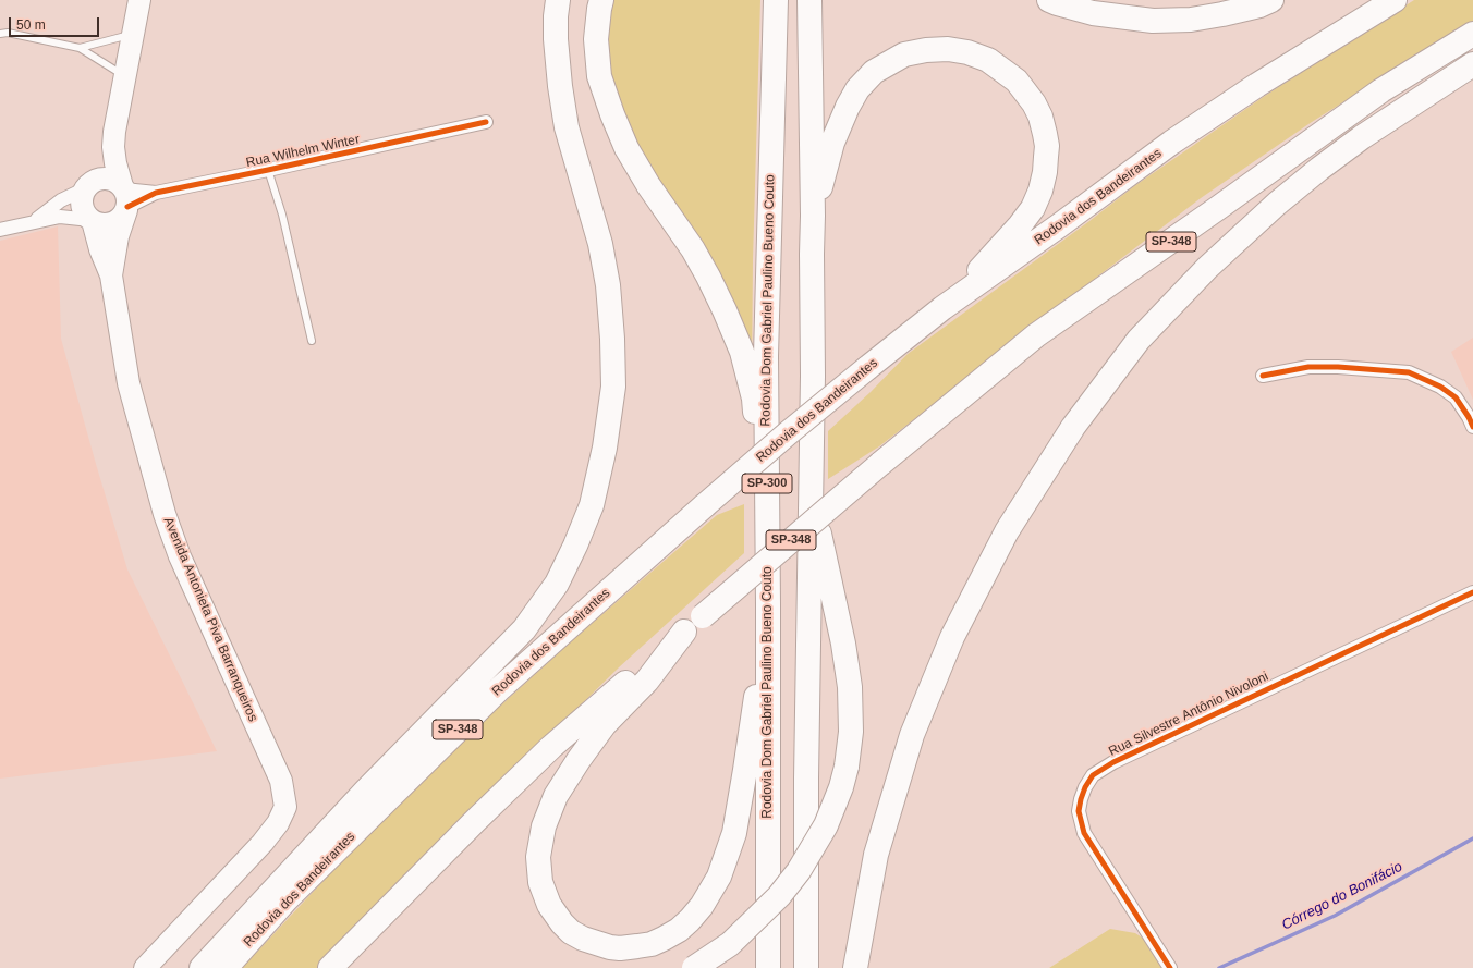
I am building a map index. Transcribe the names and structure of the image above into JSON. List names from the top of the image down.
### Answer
{
  "streets": {
    "highway": [
      "Rodovia dos Bandeirantes",
      "SP-348",
      "Rodovia Dom Gabriel Paulino Bueno Couto",
      "SP-300"
    ],
    "main road": ["Avenida Antonieta Piva Barranqueiros"],
    "street": ["Rua Wilhelm Winter", "Rua Silvestre Antônio Nivoloni"]
  },
  "water": ["Córrego do Bonifácio"],
  "scale_bar": "50 m"
}
